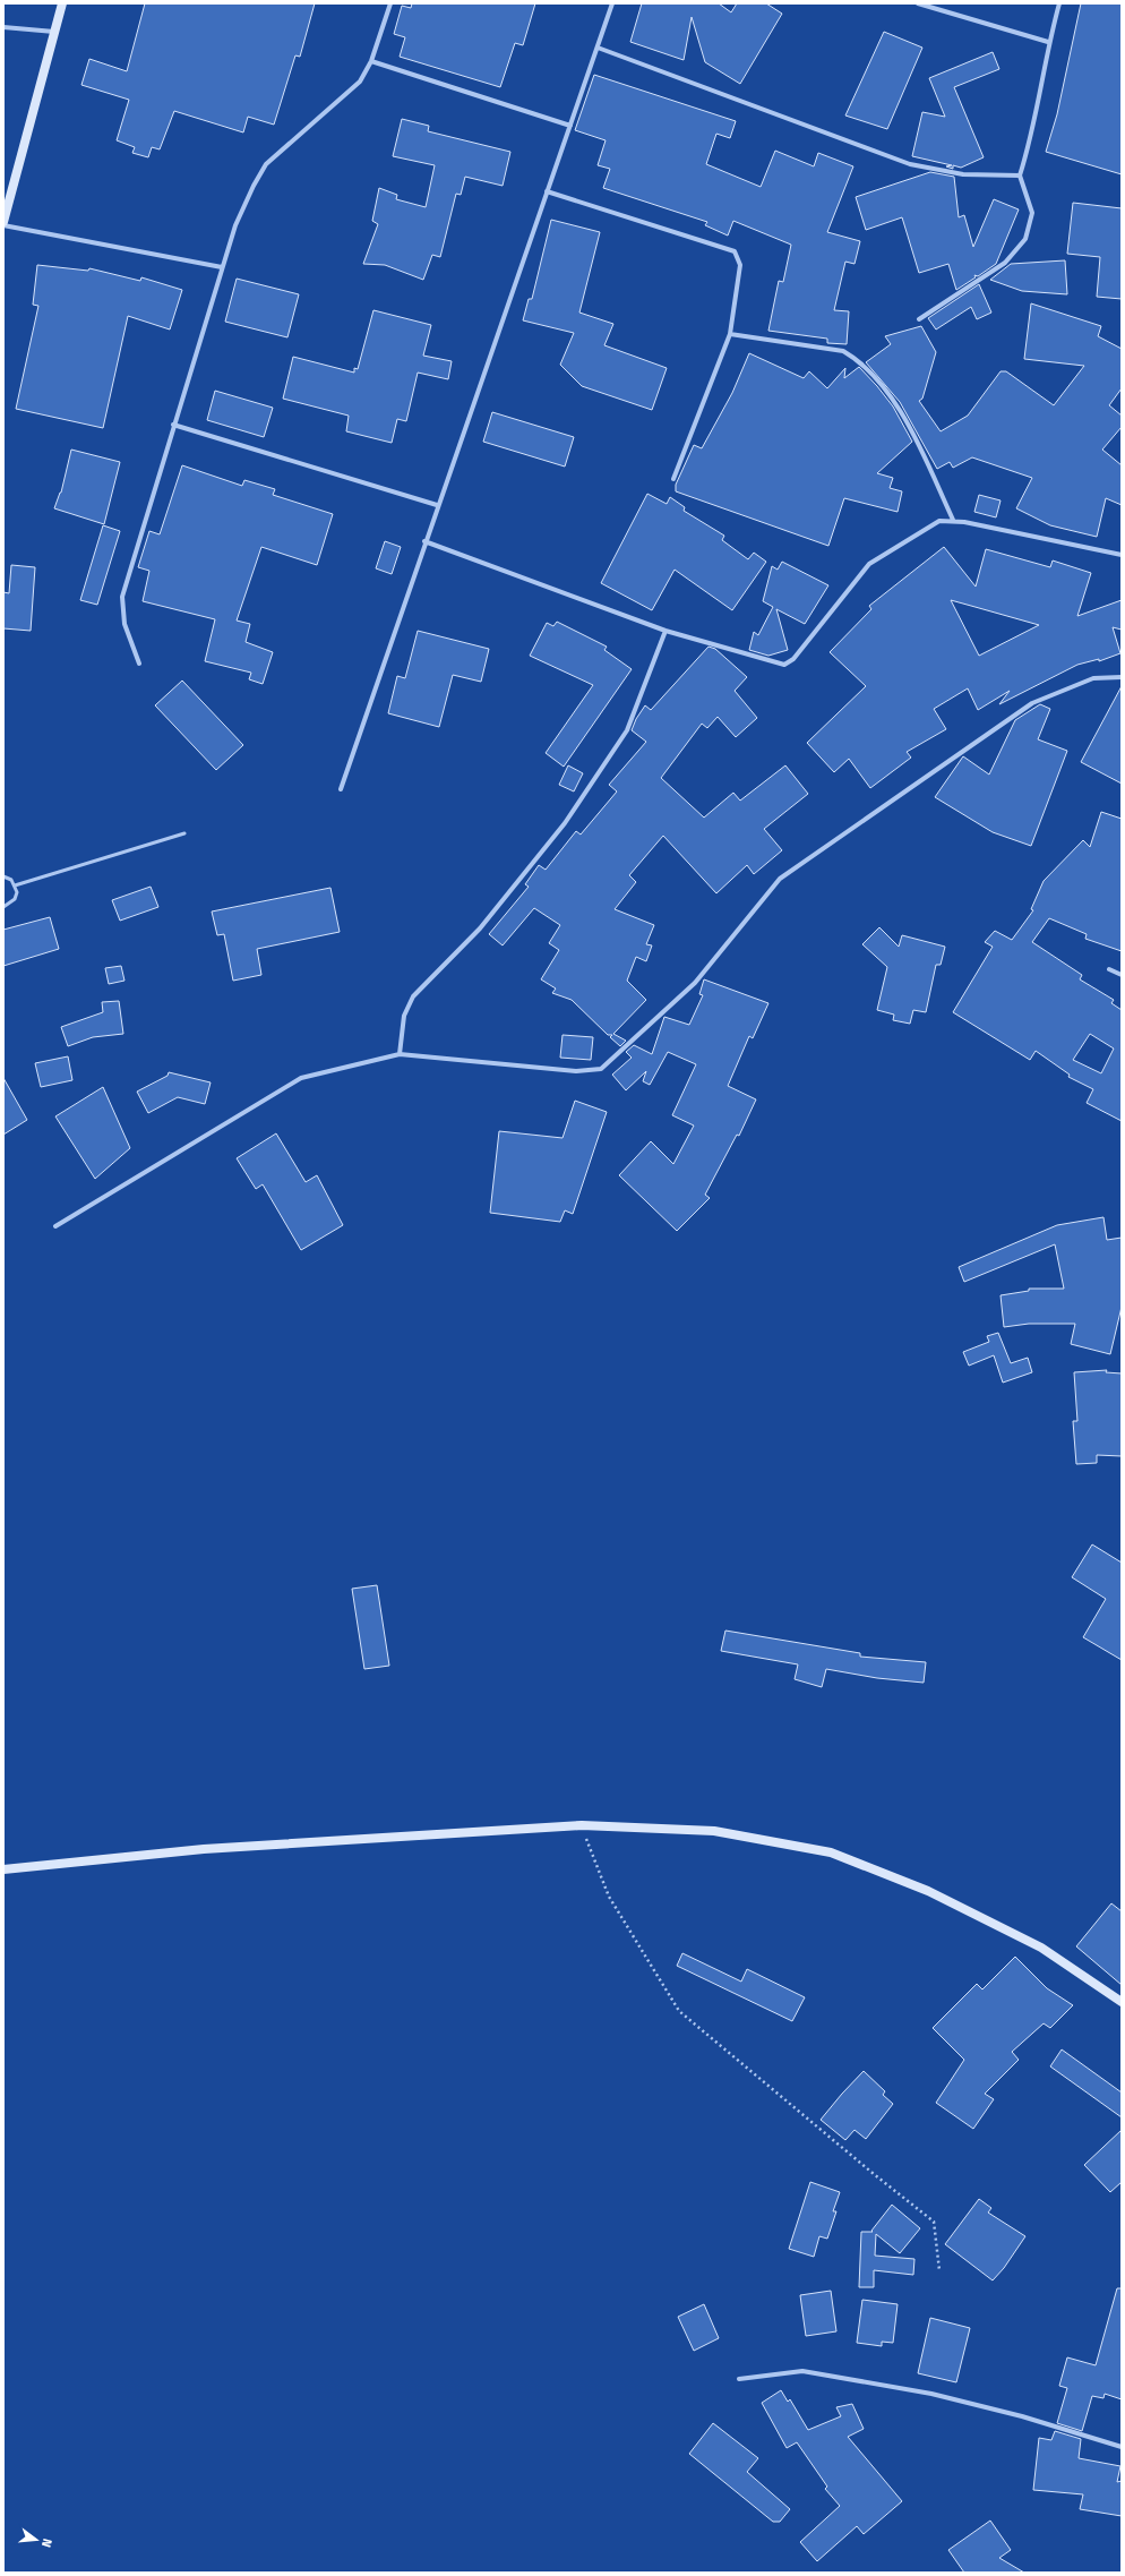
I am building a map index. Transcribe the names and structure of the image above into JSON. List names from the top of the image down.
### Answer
{
  "north": "right"
}
